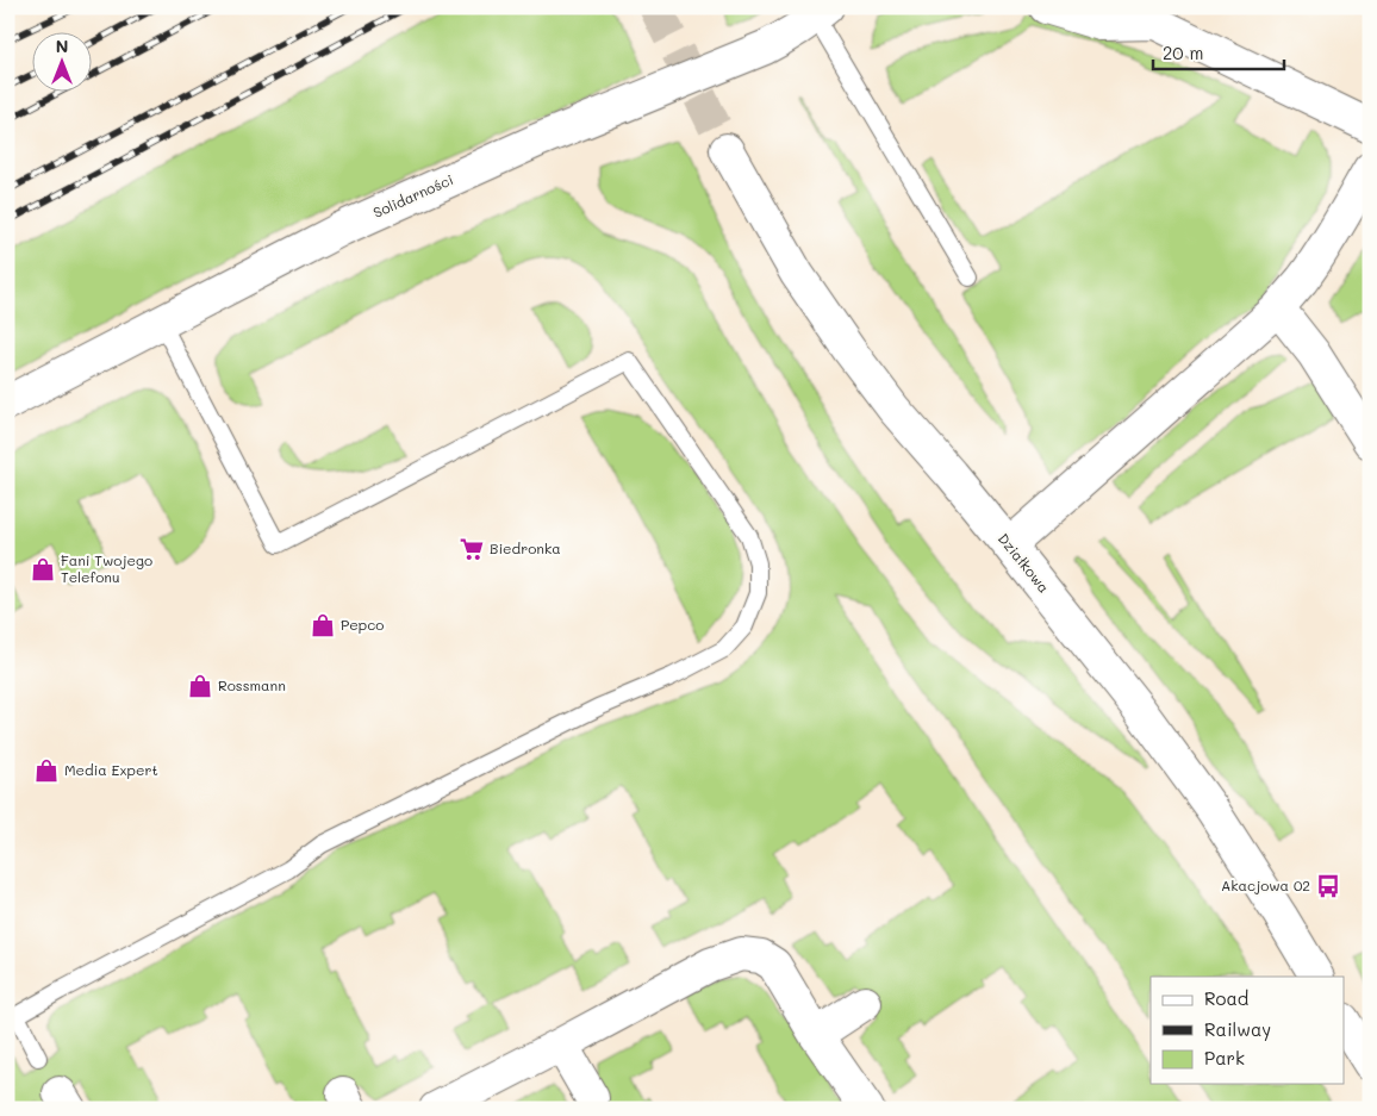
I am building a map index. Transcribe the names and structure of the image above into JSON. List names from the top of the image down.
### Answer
{
  "streets": {
    "street": ["Solidarności", "Działkowa"]
  },
  "places": {
    "supermarket": ["Biedronka"],
    "shop": [
      "Fani Twojego Telefonu",
      "Pepco",
      "Rossmann",
      "Media Expert"
    ],
    "bus stop": ["Akacjowa 02"]
  },
  "legend": ["Road", "Railway", "Park"],
  "scale_bar": "20 m",
  "north": "top"
}
